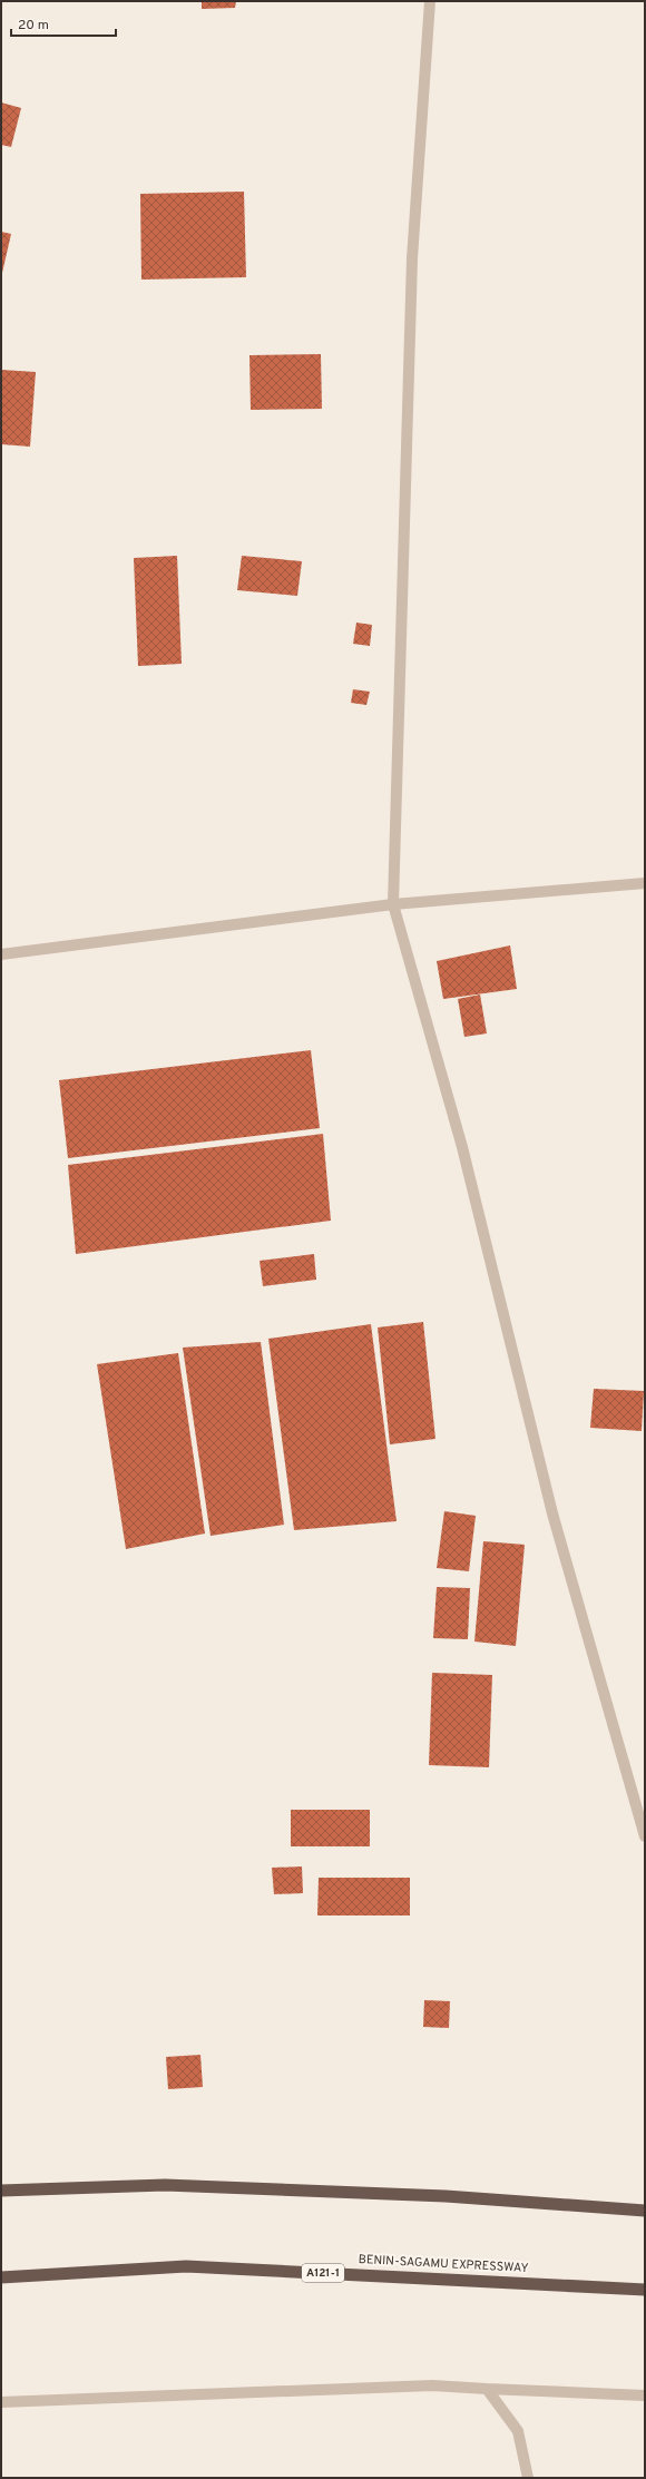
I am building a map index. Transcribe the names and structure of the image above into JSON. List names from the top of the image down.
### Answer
{
  "streets": {
    "highway": ["BENIN-SAGAMU EXPRESSWAY", "A121-1"]
  },
  "scale_bar": "20 m"
}
